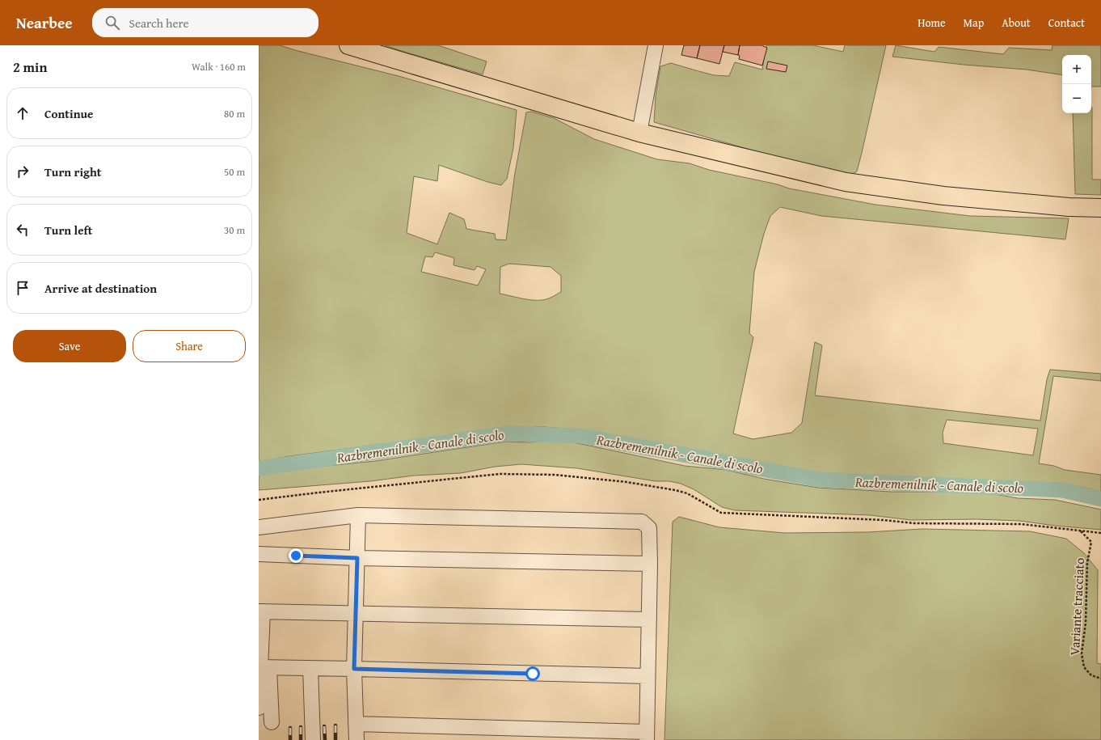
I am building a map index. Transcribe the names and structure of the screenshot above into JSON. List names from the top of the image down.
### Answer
{
  "streets": {
    "path": ["Variante tracciato"]
  },
  "water": ["Razbremenilnik - Canale di scolo"],
  "page": {
    "header": "Nearbee",
    "search": "Search here",
    "nav": [
      "Home",
      "Map",
      "About",
      "Contact"
    ],
    "heading": ["2 min", "Walk · 160 m"],
    "map_buttons": ["+", "−"],
    "list": [
      ["Continue", "80 m"],
      ["Turn right", "50 m"],
      ["Turn left", "30 m"],
      "Arrive at destination"
    ],
    "buttons": ["Save", "Share"]
  }
}
